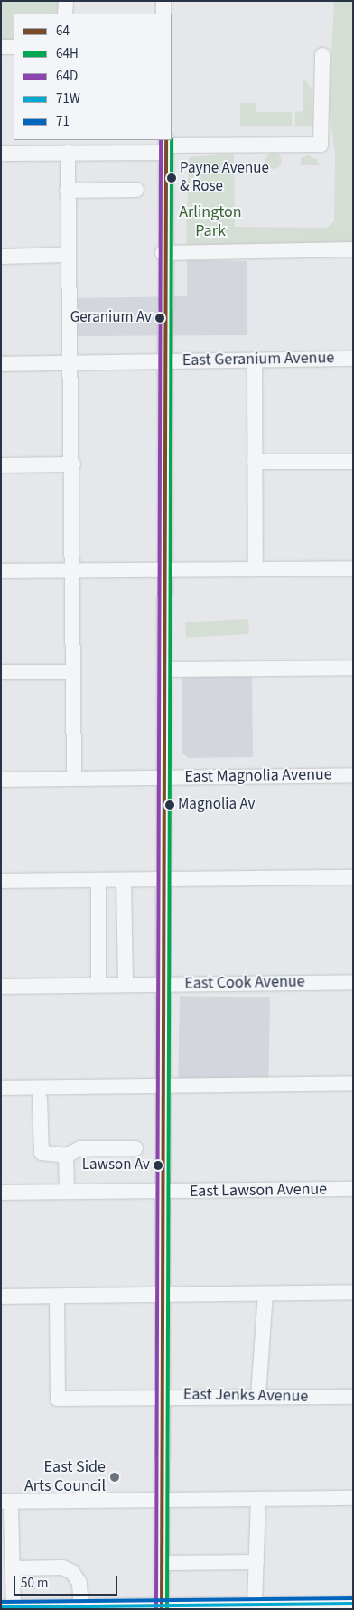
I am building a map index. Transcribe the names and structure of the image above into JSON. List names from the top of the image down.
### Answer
{
  "streets": {
    "street": [
      "East Geranium Avenue",
      "East Magnolia Avenue",
      "East Cook Avenue",
      "East Lawson Avenue",
      "East Jenks Avenue"
    ]
  },
  "parks": ["Arlington Park"],
  "places": [
    "Payne Avenue & Rose",
    "Geranium Av",
    "Magnolia Av",
    "Lawson Av",
    "East Side Arts Council"
  ],
  "lines": [
    "transit line 64",
    "transit line 64H",
    "transit line 64D",
    "transit line 71",
    "transit line 71W"
  ],
  "legend": [
    "64",
    "64H",
    "64D",
    "71W",
    "71"
  ],
  "scale_bar": "50 m"
}
